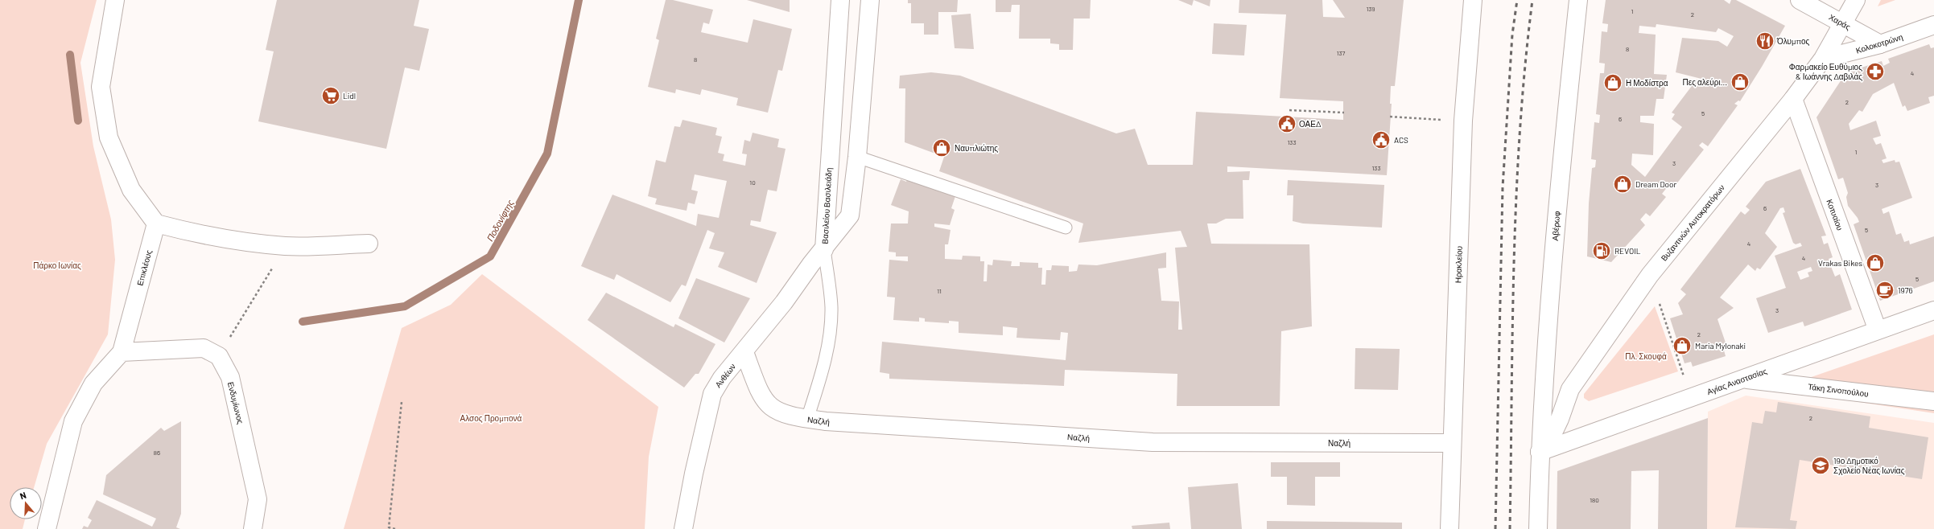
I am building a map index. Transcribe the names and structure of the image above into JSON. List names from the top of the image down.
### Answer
{
  "streets": {
    "street": [
      "Χαράς",
      "Κολοκοτρώνη",
      "Βασιλείου Βασιλειάδη",
      "Κοτυαίου",
      "Βυζαντινών Αυτοκρατόρων",
      "Αβέρωφ",
      "Ηρακλείου",
      "Επικλέους",
      "Ανθέων",
      "Αγίας Αναστασίας",
      "Τάκη Σινοπούλου",
      "Ενδυμίωνος",
      "Ναζλή"
    ]
  },
  "crossings": [
    ["Χαράς", "Κολοκοτρώνη"],
    ["Χαράς", "Βυζαντινών Αυτοκρατόρων"],
    ["Κολοκοτρώνη", "Βυζαντινών Αυτοκρατόρων"],
    ["Βασιλείου Βασιλειάδη", "Ανθέων"],
    ["Κοτυαίου", "Βυζαντινών Αυτοκρατόρων"],
    ["Κοτυαίου", "Αγίας Αναστασίας"],
    ["Βυζαντινών Αυτοκρατόρων", "Αβέρωφ"],
    ["Βυζαντινών Αυτοκρατόρων", "Αγίας Αναστασίας"],
    ["Αβέρωφ", "Αγίας Αναστασίας"],
    ["Ηρακλείου", "Ναζλή"],
    ["Ανθέων", "Ναζλή"],
    ["Αγίας Αναστασίας", "Τάκη Σινοπούλου"]
  ],
  "water": ["Ποδονίφτης"],
  "parks": ["Πάρκο Ιωνίας", "Πλ. Σκουφά", "Αλσος Προμπονά"],
  "places": {
    "restaurant": ["Όλυμπος"],
    "pharmacy": ["Φαρμακείο Ευθύμιος & Ιωάννης Δαβιλάς"],
    "shop": [
      "Πες αλεύρι...",
      "Η Μοδίστρα",
      "Ναυπλιώτης",
      "Dream Door",
      "Vrakas Bikes",
      "Maria Mylonaki"
    ],
    "supermarket": ["Lidl"],
    "public building": ["ΟΑΕΔ", "ACS"],
    "fuel station": ["REVOIL"],
    "cafe": ["1976"],
    "school or university": ["19ο Δημοτικό Σχολείο Νέας Ιωνίας"]
  },
  "house_numbers": [
    "139",
    "1",
    "2",
    "8",
    "137",
    "8",
    "4",
    "2",
    "5",
    "6",
    "133",
    "1",
    "3",
    "133",
    "10",
    "3",
    "6",
    "5",
    "4",
    "4",
    "5",
    "11",
    "3",
    "2",
    "2",
    "86",
    "180"
  ],
  "north": "top"
}
